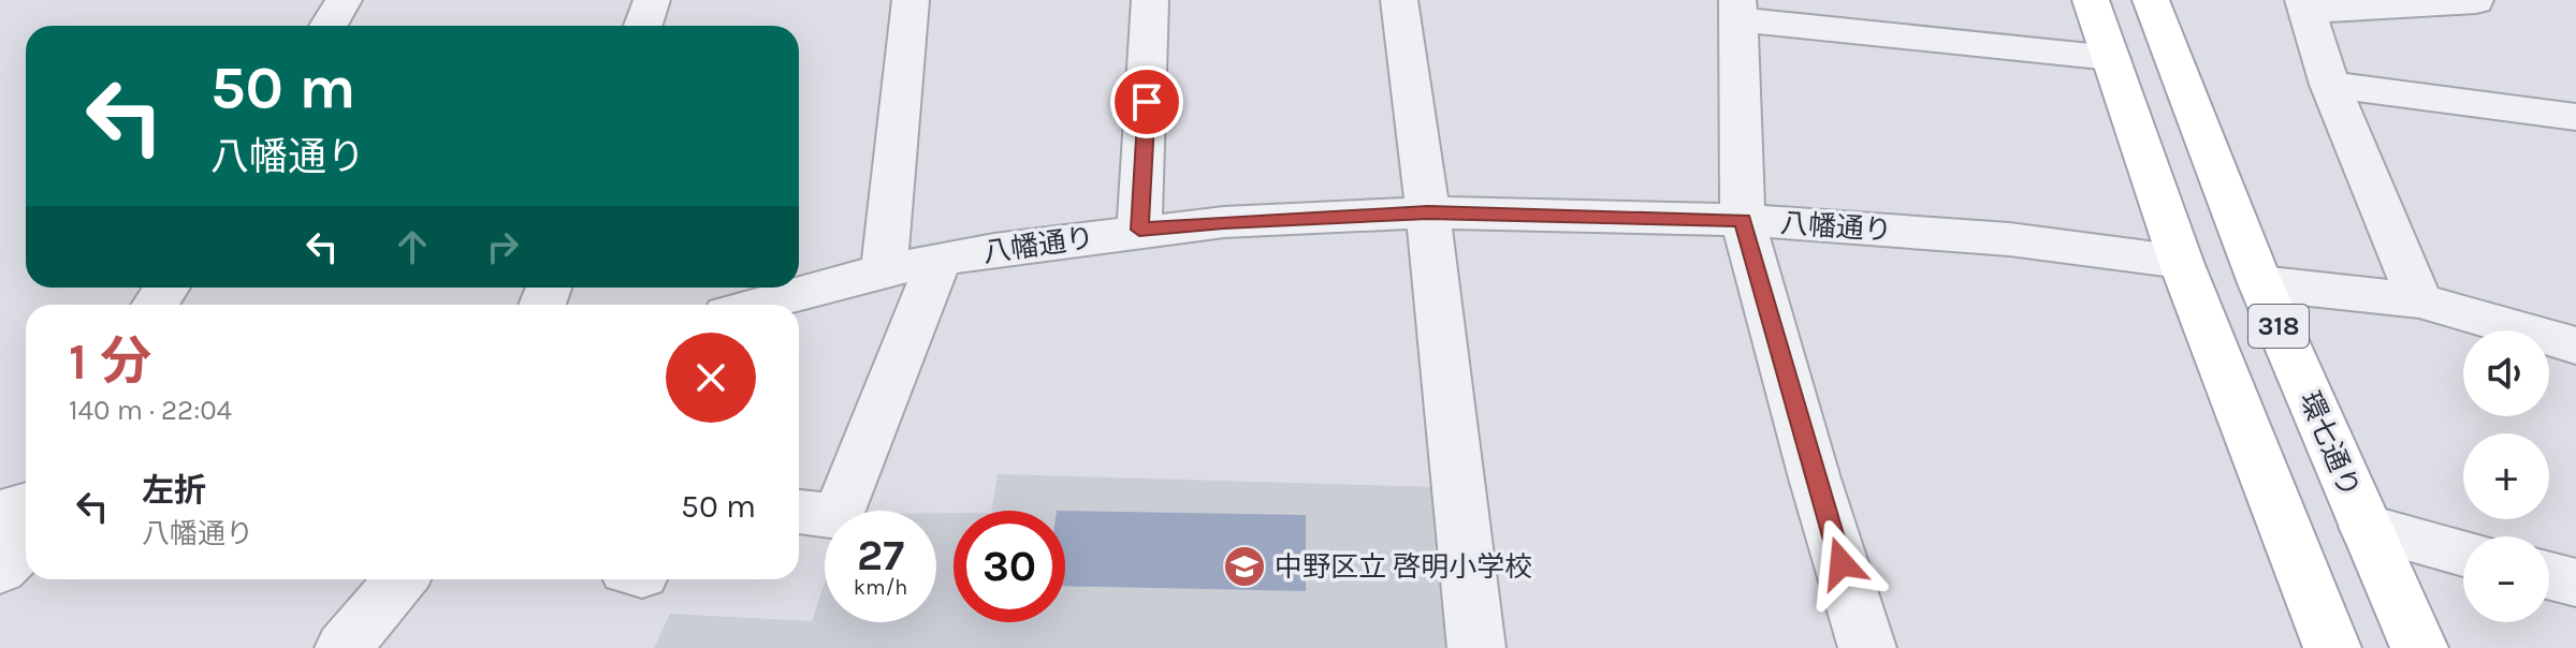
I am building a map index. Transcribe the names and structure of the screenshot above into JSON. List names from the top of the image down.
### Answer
{
  "streets": {
    "main road": ["318", "環七通り"],
    "street": ["八幡通り"]
  },
  "crossings": [
    ["八幡通り", "318"]
  ],
  "places": {
    "school or university": ["中野区立 啓明小学校"]
  },
  "page": {
    "turn": ["50 m", "八幡通り"],
    "heading": ["1 分", "140 m · 22:04"],
    "map_buttons": ["+", "−"],
    "list": [
      {
        "name": "左折",
        "note": "八幡通り",
        "value": "50 m"
      }
    ],
    "speed": "27 km/h",
    "limit": "30"
  }
}
